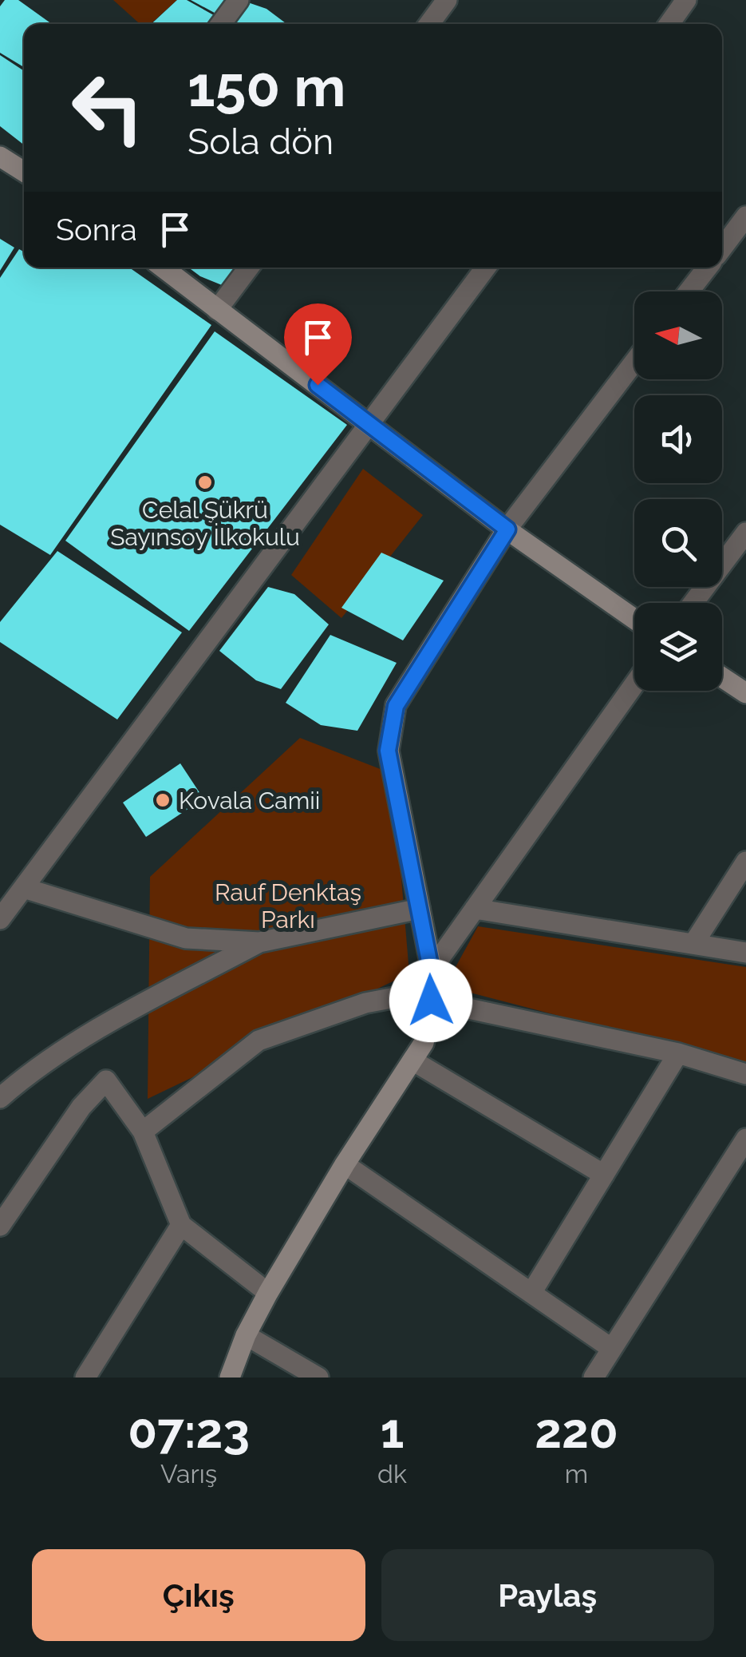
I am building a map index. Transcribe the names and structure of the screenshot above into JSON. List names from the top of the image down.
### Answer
{
  "parks": ["Rauf Denktaş Parkı"],
  "places": ["Celal Şükrü Sayınsoy İlkokulu", "Kovala Camii"],
  "north": "left",
  "page": {
    "turn": ["150 m", "Sola dön"],
    "then": "Sonra",
    "eta": [
      "07:23",
      "Varış",
      "1",
      "dk",
      "220",
      "m"
    ],
    "buttons": ["Çıkış", "Paylaş"]
  }
}
